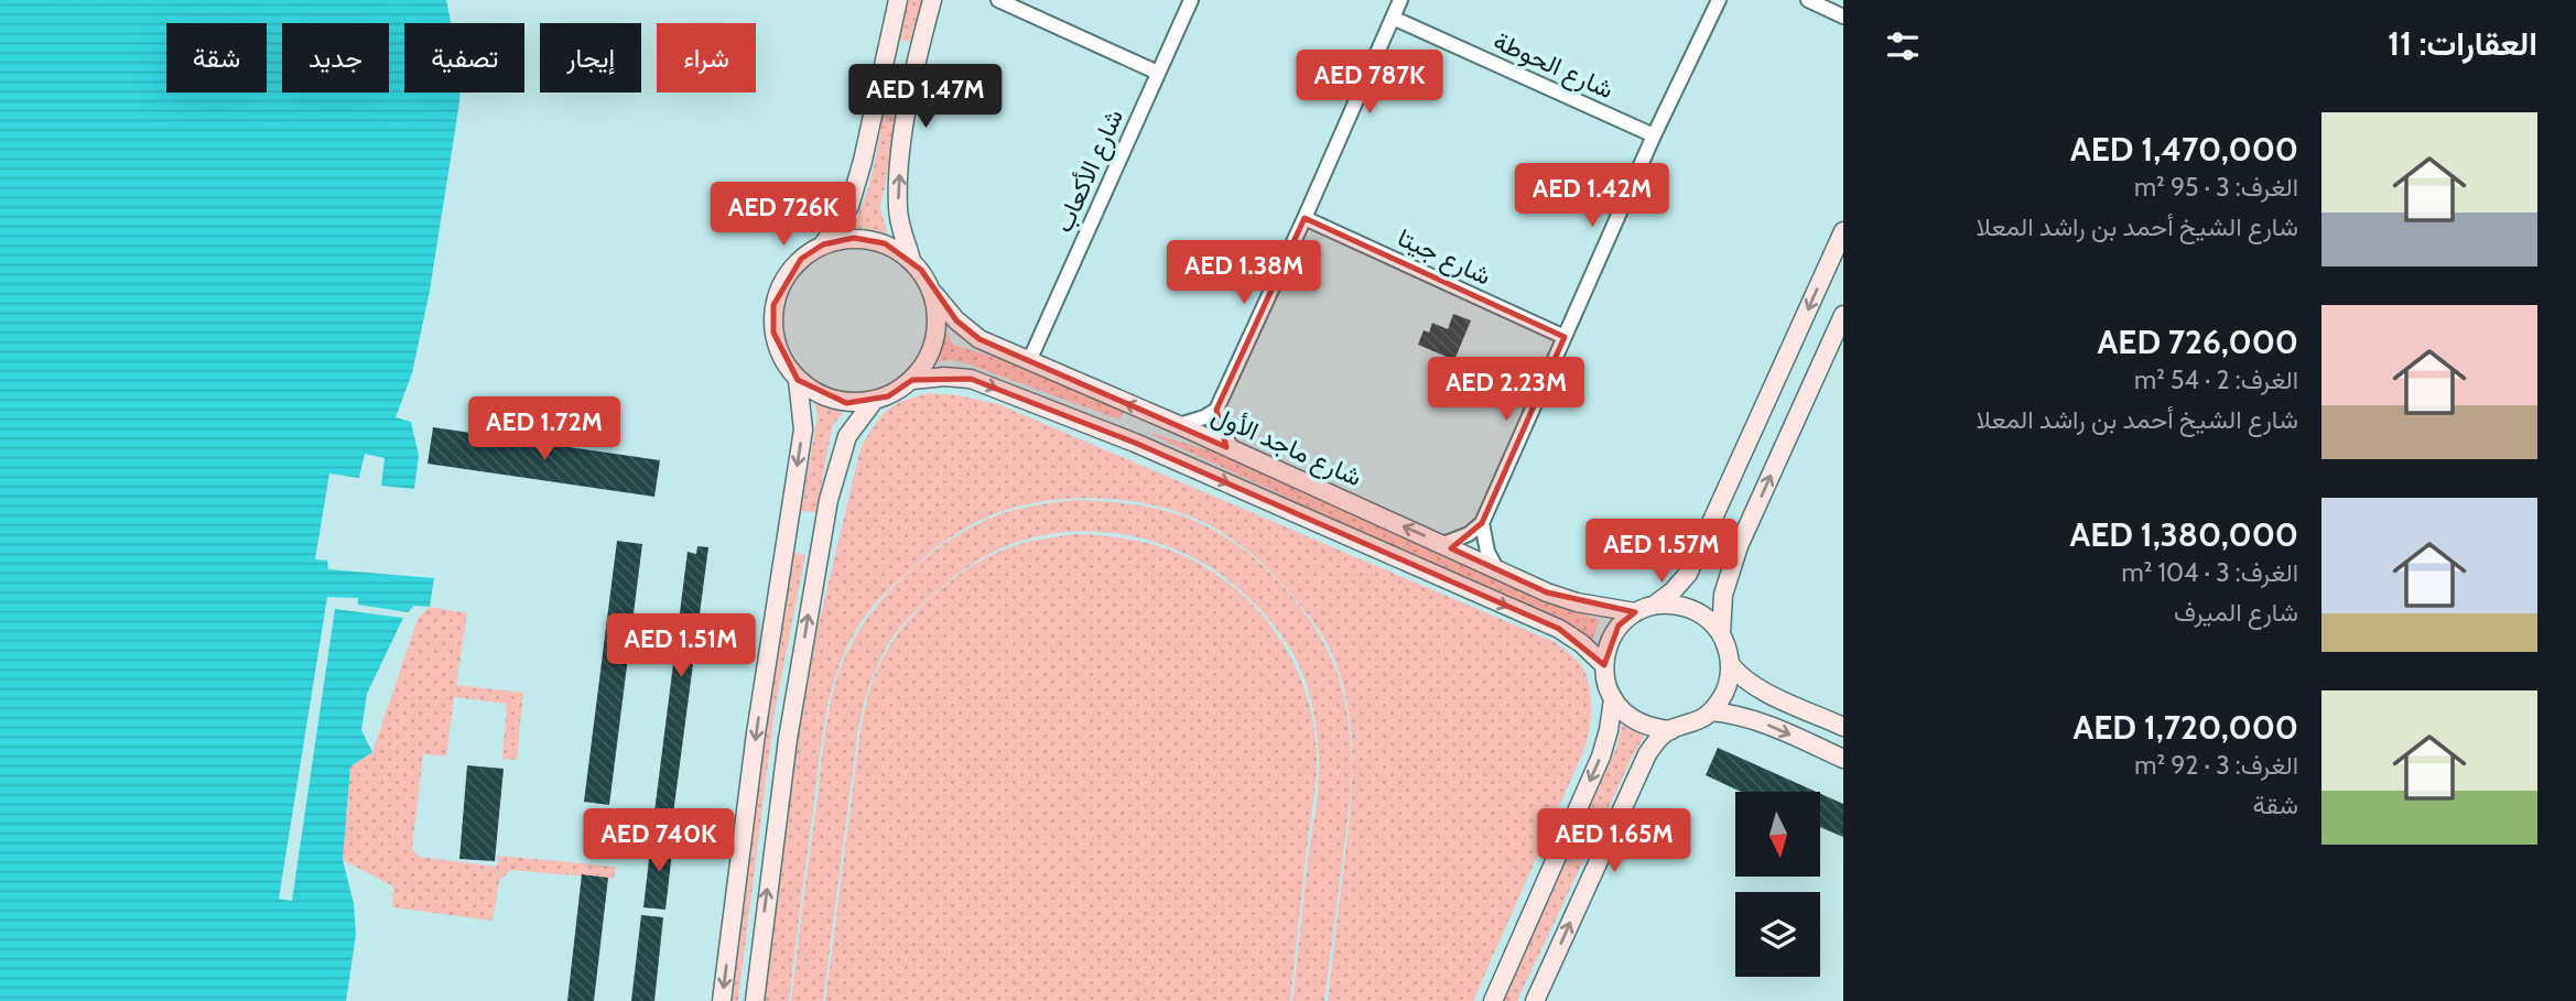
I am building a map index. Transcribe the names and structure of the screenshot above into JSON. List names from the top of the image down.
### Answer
{
  "streets": {
    "street": [
      "شارع الحوطة",
      "شارع الأكعاب",
      "شارع جيتا",
      "شارع ماجد الأول"
    ]
  },
  "crossings": [
    ["شارع الأكعاب", "شارع ماجد الأول"]
  ],
  "north": "bottom",
  "page": {
    "heading": "العقارات: 11",
    "chip": [
      "شراء",
      "إيجار",
      "تصفية",
      "جديد",
      "شقة"
    ],
    "price": [
      "AED 787K",
      "AED 1.47M",
      "AED 1.42M",
      "AED 726K",
      "AED 1.38M",
      "AED 2.23M",
      "AED 1.72M",
      "AED 1.57M",
      "AED 1.51M",
      "AED 740K",
      "AED 1.65M"
    ],
    "list": [
      {
        "name": "AED 1,470,000",
        "note": "الغرف: 3 · 95 m² · شارع الشيخ أحمد بن راشد المعلا"
      },
      {
        "name": "AED 726,000",
        "note": "الغرف: 2 · 54 m² · شارع الشيخ أحمد بن راشد المعلا"
      },
      {
        "name": "AED 1,380,000",
        "note": "الغرف: 3 · 104 m² · شارع الميرف"
      },
      {
        "name": "AED 1,720,000",
        "note": "الغرف: 3 · 92 m² · شقة"
      }
    ]
  }
}
